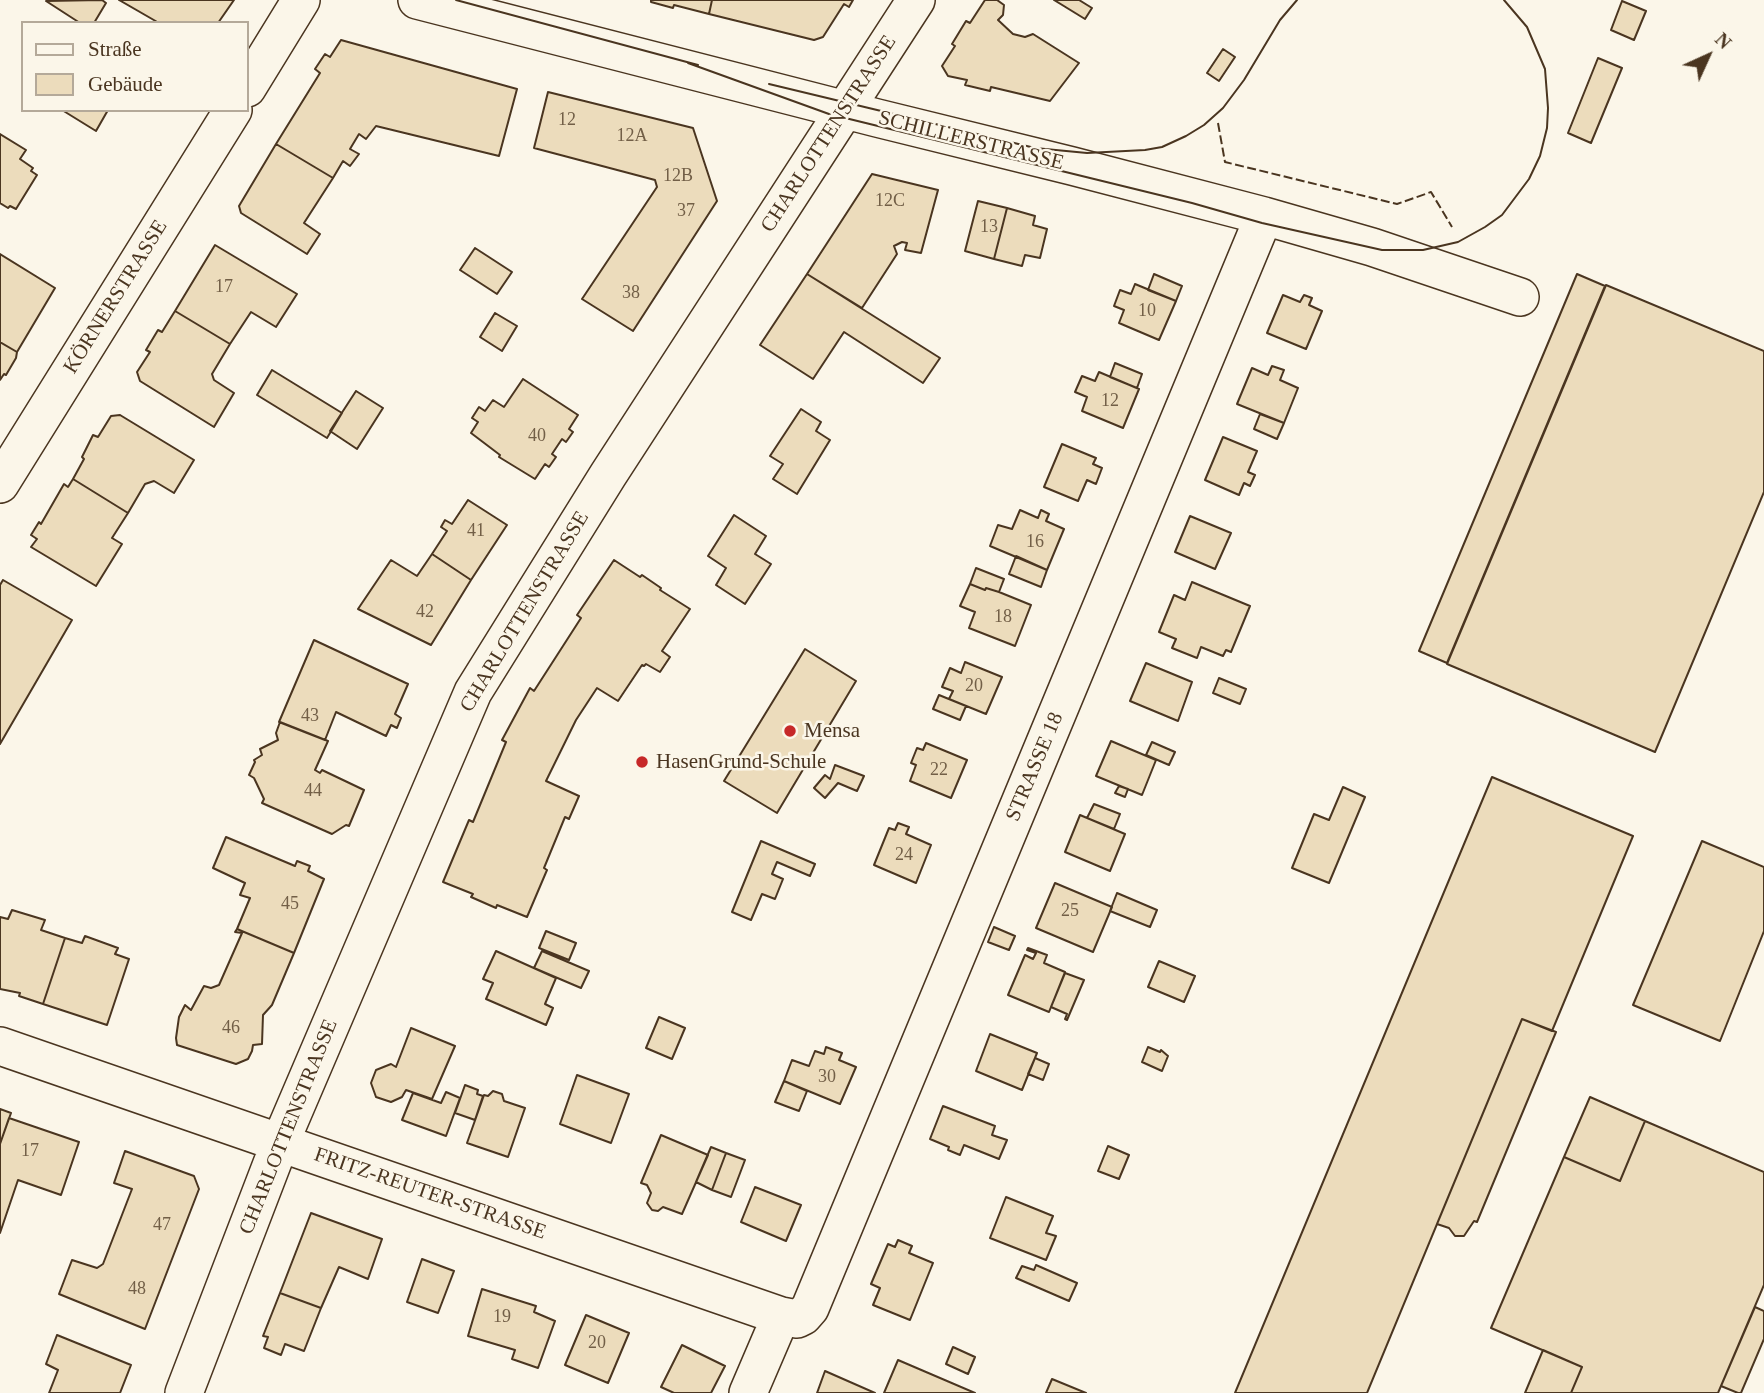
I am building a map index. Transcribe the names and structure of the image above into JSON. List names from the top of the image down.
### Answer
{
  "streets": {
    "street": [
      "CHARLOTTENSTRASSE",
      "SCHILLERSTRASSE",
      "KÖRNERSTRASSE",
      "STRASSE 18",
      "FRITZ-REUTER-STRASSE"
    ]
  },
  "crossings": [
    ["CHARLOTTENSTRASSE", "SCHILLERSTRASSE"],
    ["CHARLOTTENSTRASSE", "FRITZ-REUTER-STRASSE"],
    ["SCHILLERSTRASSE", "STRASSE 18"],
    ["STRASSE 18", "FRITZ-REUTER-STRASSE"]
  ],
  "places": ["Mensa", "HasenGrund-Schule"],
  "house_numbers": [
    "12",
    "12A",
    "12B",
    "12C",
    "37",
    "13",
    "17",
    "38",
    "10",
    "12",
    "40",
    "41",
    "16",
    "42",
    "18",
    "20",
    "43",
    "22",
    "44",
    "24",
    "45",
    "25",
    "46",
    "30",
    "17",
    "47",
    "48",
    "19",
    "20"
  ],
  "legend": ["Straße", "Gebäude"],
  "north": "top right"
}
